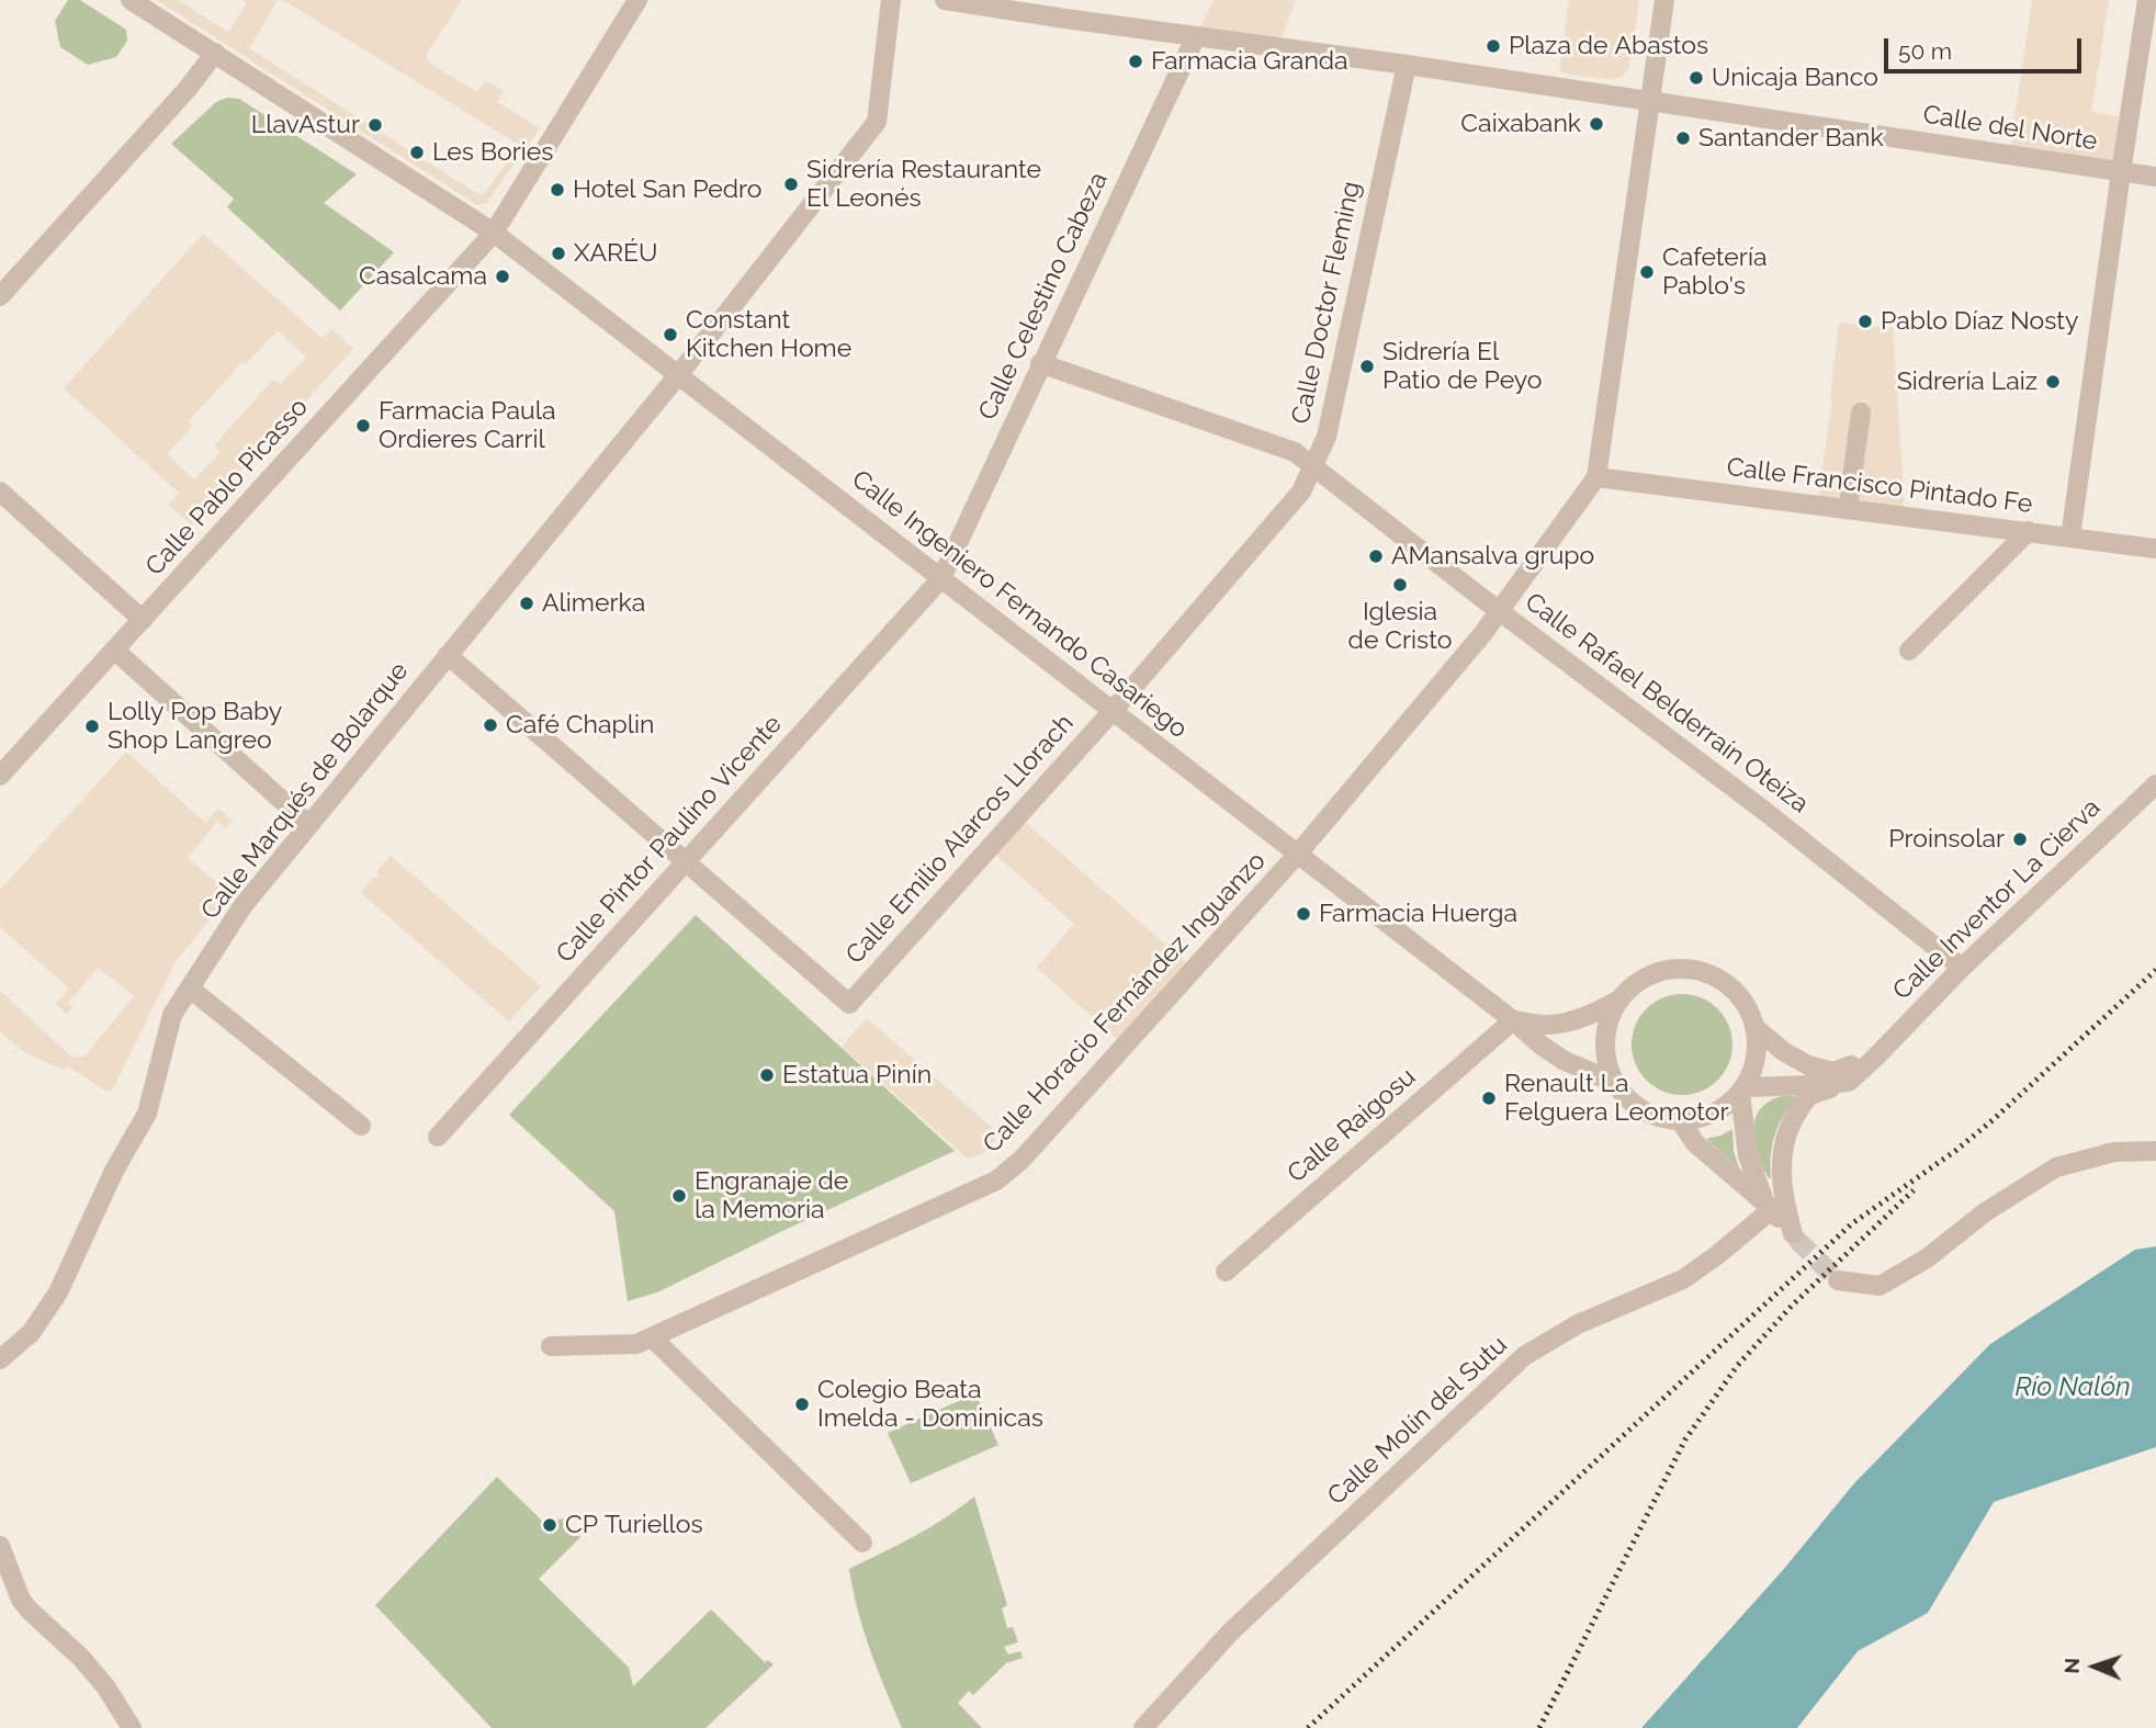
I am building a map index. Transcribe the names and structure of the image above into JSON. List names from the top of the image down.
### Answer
{
  "streets": {
    "street": [
      "Calle del Norte",
      "Calle Celestino Cabeza",
      "Calle Doctor Fleming",
      "Calle Francisco Pintado Fe",
      "Calle Pablo Picasso",
      "Calle Ingeniero Fernando Casariego",
      "Calle Rafael Belderraín Oteiza",
      "Calle Marqués de Bolarque",
      "Calle Pintor Paulino Vicente",
      "Calle Emilio Alarcos Llorach",
      "Calle Inventor La Cierva",
      "Calle Horacio Fernández Inguanzo",
      "Calle Raigosu",
      "Calle Molín del Sutu"
    ]
  },
  "crossings": [
    ["Calle del Norte", "Calle Celestino Cabeza"],
    ["Calle del Norte", "Calle Doctor Fleming"],
    ["Calle Celestino Cabeza", "Calle Ingeniero Fernando Casariego"],
    ["Calle Celestino Cabeza", "Calle Rafael Belderraín Oteiza"],
    ["Calle Celestino Cabeza", "Calle Pintor Paulino Vicente"],
    ["Calle Doctor Fleming", "Calle Ingeniero Fernando Casariego"],
    ["Calle Doctor Fleming", "Calle Rafael Belderraín Oteiza"],
    ["Calle Doctor Fleming", "Calle Emilio Alarcos Llorach"],
    ["Calle Francisco Pintado Fe", "Calle Horacio Fernández Inguanzo"],
    ["Calle Pablo Picasso", "Calle Ingeniero Fernando Casariego"],
    ["Calle Ingeniero Fernando Casariego", "Calle Marqués de Bolarque"],
    ["Calle Ingeniero Fernando Casariego", "Calle Pintor Paulino Vicente"],
    ["Calle Ingeniero Fernando Casariego", "Calle Emilio Alarcos Llorach"],
    ["Calle Ingeniero Fernando Casariego", "Calle Inventor La Cierva"],
    ["Calle Ingeniero Fernando Casariego", "Calle Horacio Fernández Inguanzo"],
    ["Calle Ingeniero Fernando Casariego", "Calle Raigosu"],
    ["Calle Rafael Belderraín Oteiza", "Calle Inventor La Cierva"],
    ["Calle Rafael Belderraín Oteiza", "Calle Horacio Fernández Inguanzo"],
    ["Calle Pintor Paulino Vicente", "Calle Emilio Alarcos Llorach"]
  ],
  "water": ["Río Nalón"],
  "places": [
    "Plaza de Abastos",
    "Farmacia Granda",
    "Unicaja Banco",
    "Caixabank",
    "LlavAstur",
    "Santander Bank",
    "Les Bories",
    "Sidrería Restaurante El Leonés",
    "Hotel San Pedro",
    "XARÉU",
    "Cafetería Pablo's",
    "Casalcama",
    "Pablo Díaz Nosty",
    "Constant Kitchen Home",
    "Sidrería El Patio de Peyo",
    "Sidrería Laiz",
    "Farmacia Paula Ordieres Carril",
    "AMansalva grupo",
    "Iglesia de Cristo",
    "Alimerka",
    "Café Chaplin",
    "Lolly Pop Baby Shop Langreo",
    "Proinsolar",
    "Farmacia Huerga",
    "Estatua Pinín",
    "Renault La Felguera Leomotor",
    "Engranaje de la Memoria",
    "Colegio Beata Imelda - Dominicas",
    "CP Turiellos"
  ],
  "scale_bar": "50 m",
  "north": "left"
}
